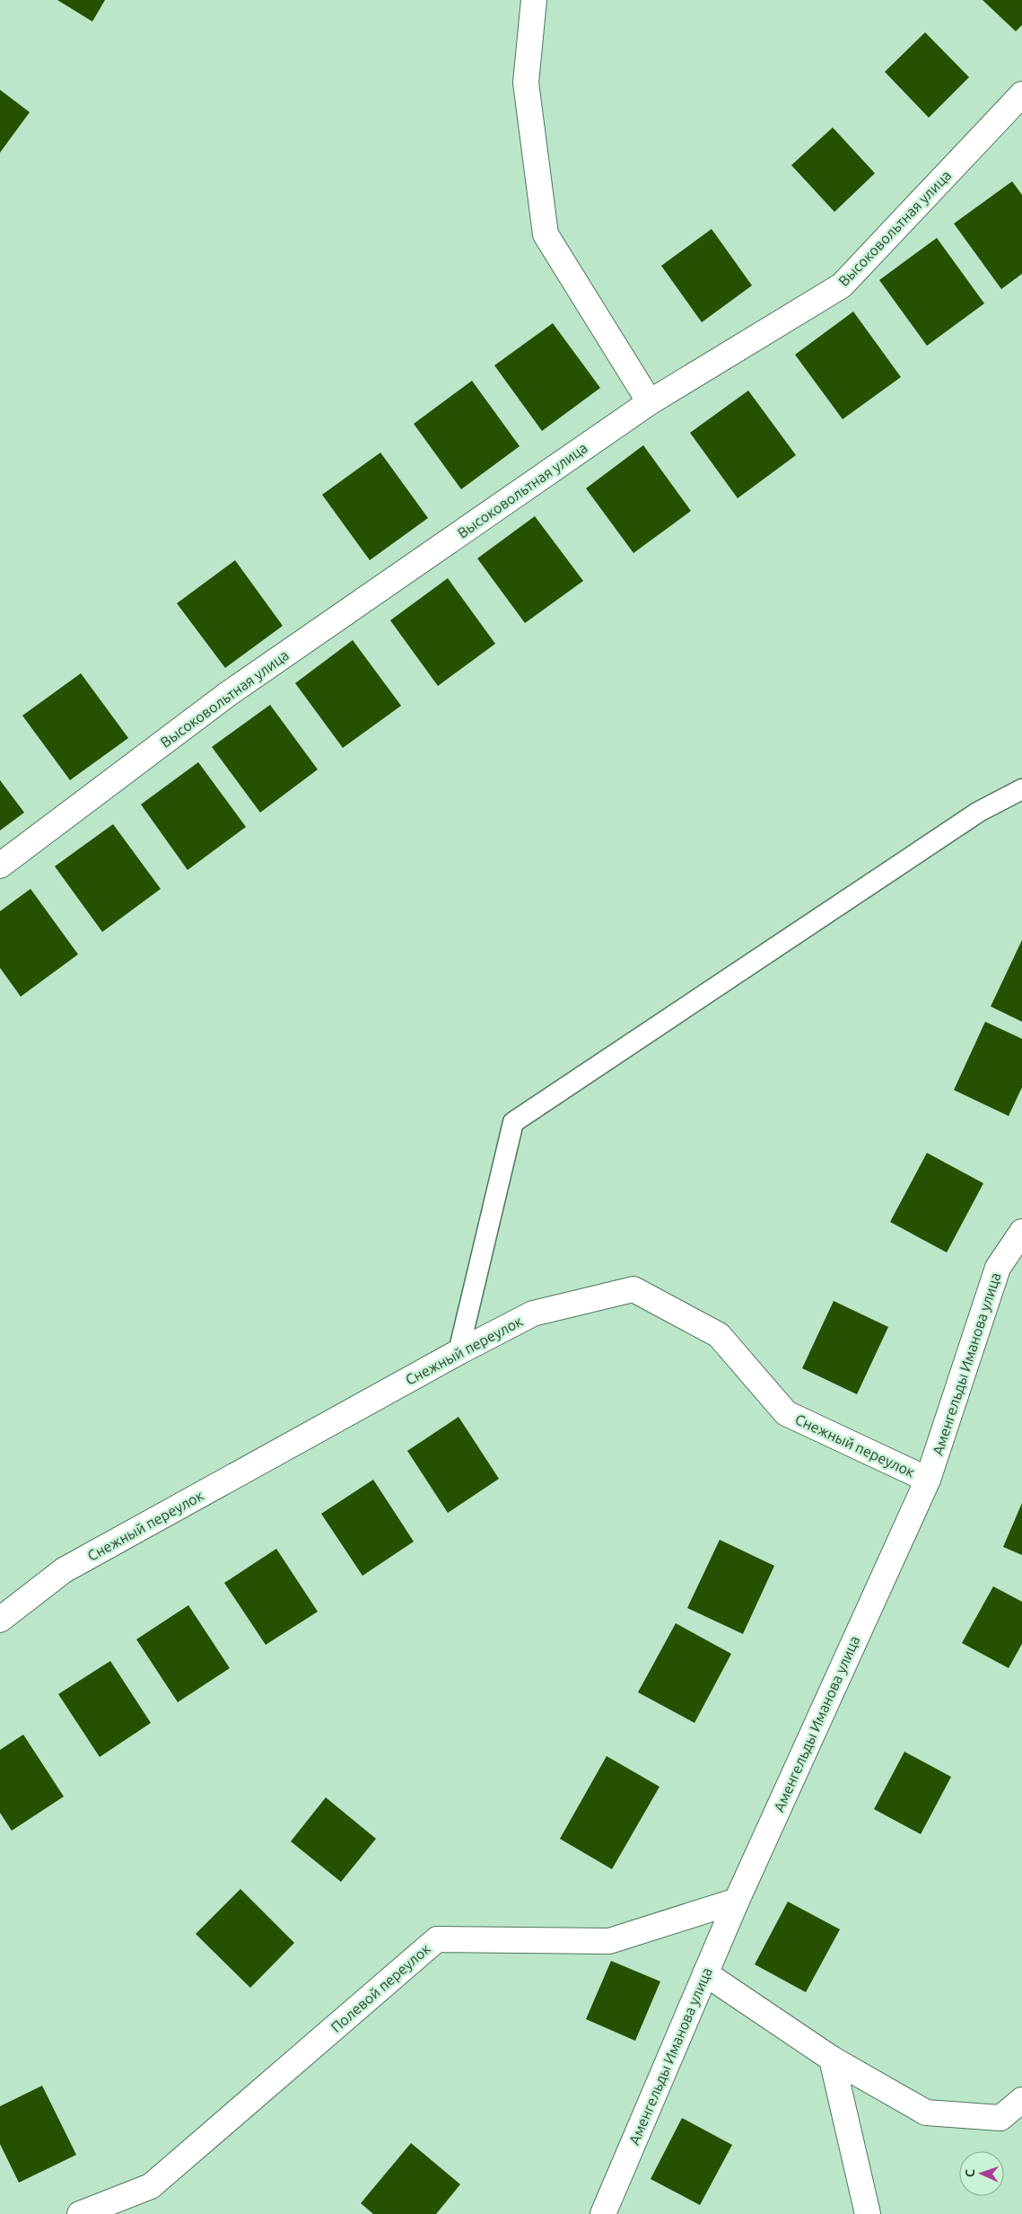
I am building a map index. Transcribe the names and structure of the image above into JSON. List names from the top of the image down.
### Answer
{
  "streets": {
    "street": [
      "Высоковольтная улица",
      "Снежный переулок",
      "Аменгельды Иманова улица",
      "Полевой переулок"
    ]
  },
  "crossings": [
    ["Снежный переулок", "Аменгельды Иманова улица"],
    ["Аменгельды Иманова улица", "Полевой переулок"]
  ],
  "north": "left"
}
